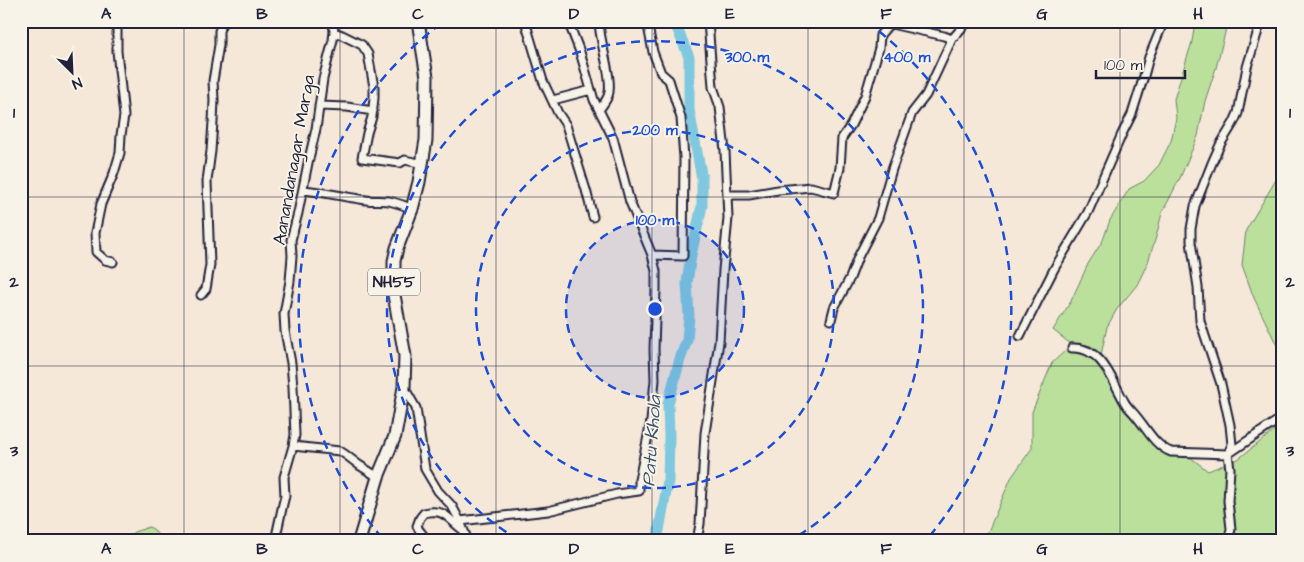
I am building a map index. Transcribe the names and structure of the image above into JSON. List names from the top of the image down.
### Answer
{
  "streets": {
    "main road": ["NH55"],
    "street": ["Aanandanagar Marga"]
  },
  "water": ["Patu Khola"],
  "scale_bar": "100 m",
  "north": "bottom right",
  "grid": {
    "columns": [
      "A",
      "B",
      "C",
      "D",
      "E",
      "F",
      "G",
      "H"
    ],
    "rows": ["1", "2", "3"]
  },
  "rings": [
    "400 m",
    "300 m",
    "200 m",
    "100 m"
  ]
}
